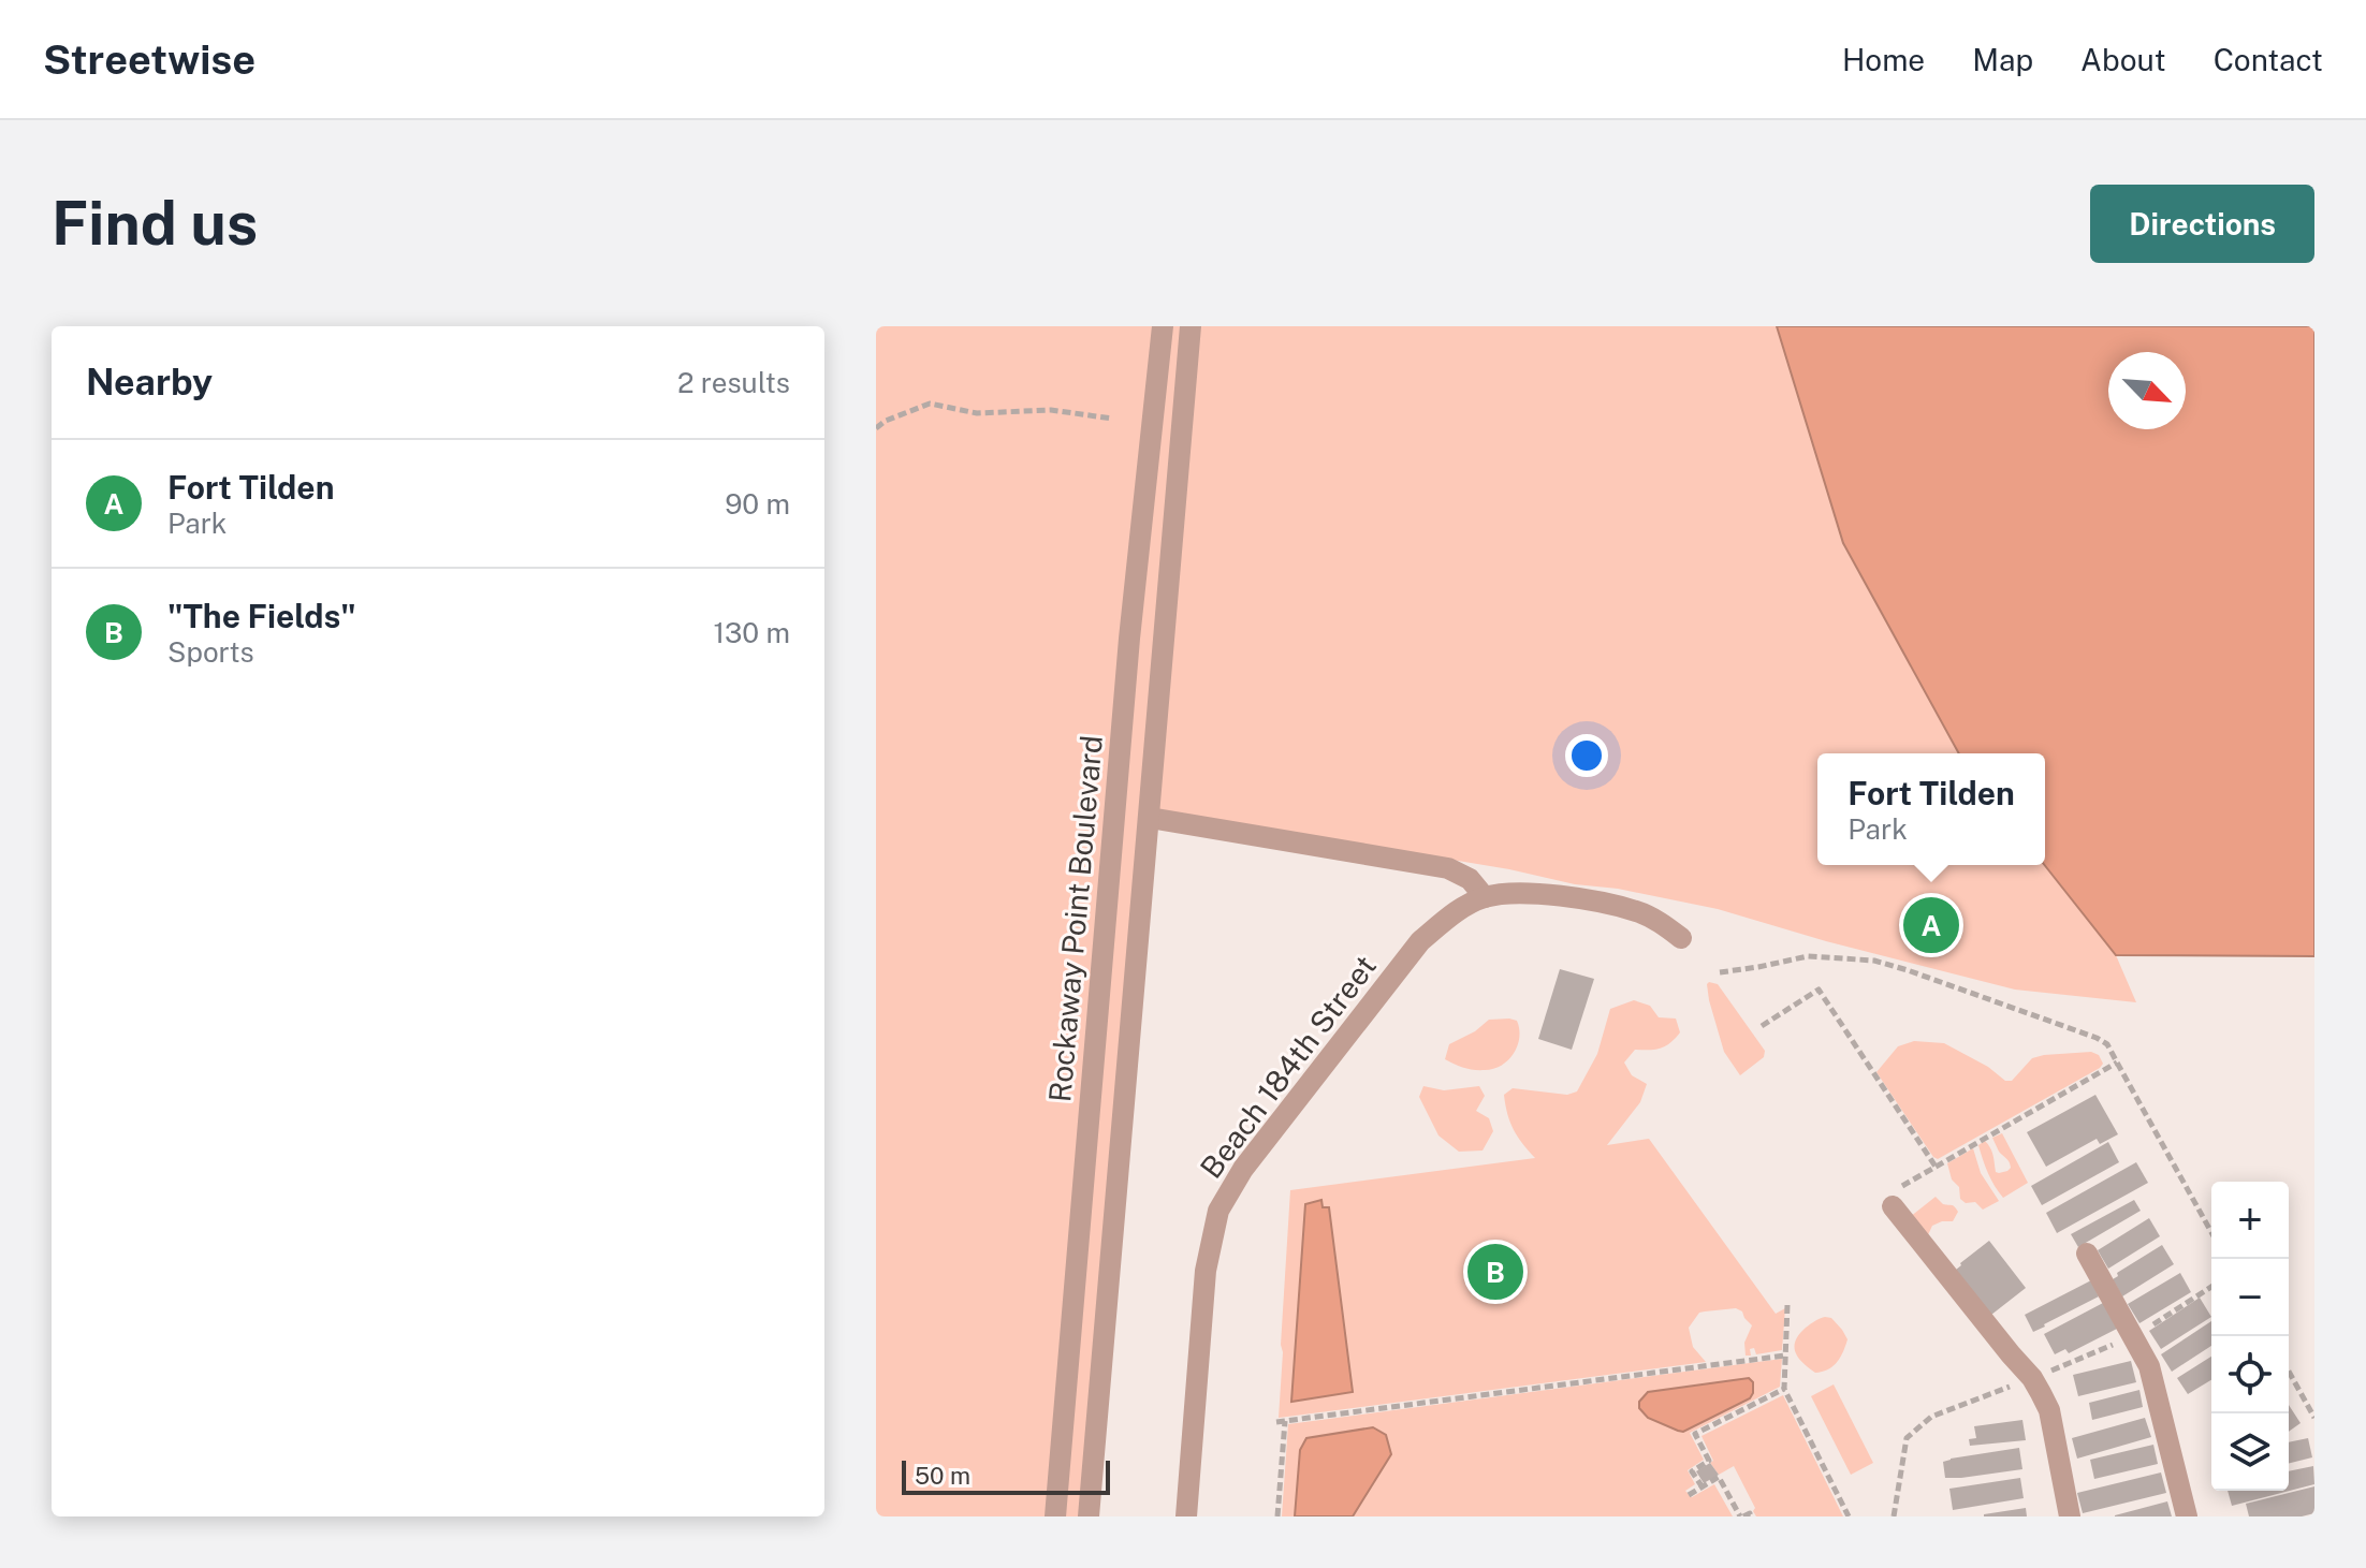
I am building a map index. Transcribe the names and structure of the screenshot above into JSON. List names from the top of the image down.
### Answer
{
  "streets": {
    "street": ["Rockaway Point Boulevard", "Beach 184th Street"]
  },
  "scale_bar": "50 m",
  "north": "bottom right",
  "page": {
    "header": "Streetwise",
    "nav": [
      "Home",
      "Map",
      "About",
      "Contact"
    ],
    "buttons": "Directions",
    "title": "Find us",
    "heading": ["Nearby", "2 results"],
    "list": [
      {
        "mark": "A",
        "name": "Fort Tilden",
        "note": "Park",
        "value": "90 m"
      },
      {
        "mark": "B",
        "name": "\"The Fields\"",
        "note": "Sports",
        "value": "130 m"
      }
    ],
    "popup": ["Fort Tilden", "Park"],
    "pins": ["A", "B"],
    "map_buttons": ["+", "−"],
    "scale": "50 m"
  }
}
